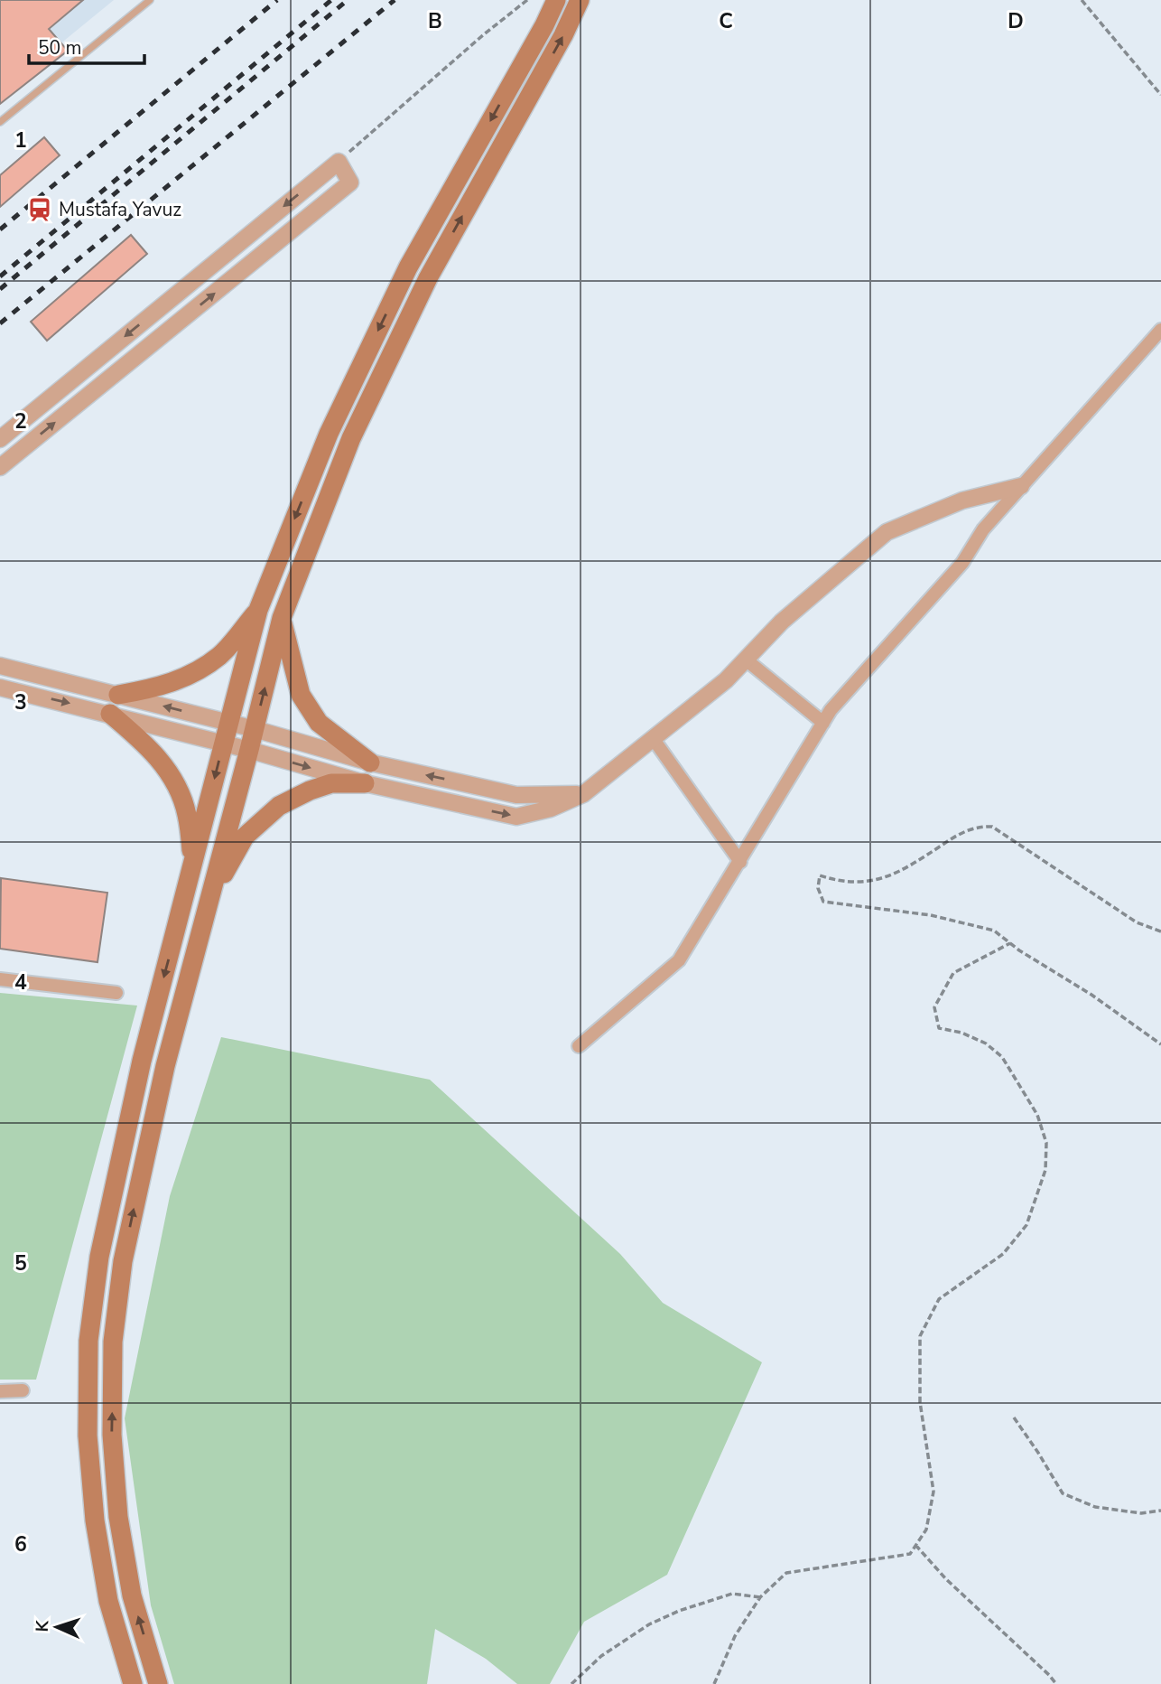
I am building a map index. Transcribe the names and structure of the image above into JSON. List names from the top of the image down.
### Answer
{
  "places": {
    "station": ["Mustafa Yavuz"]
  },
  "scale_bar": "50 m",
  "north": "left",
  "grid": {
    "columns": ["B", "C", "D"],
    "rows": [
      "1",
      "2",
      "3",
      "4",
      "5",
      "6"
    ]
  }
}
